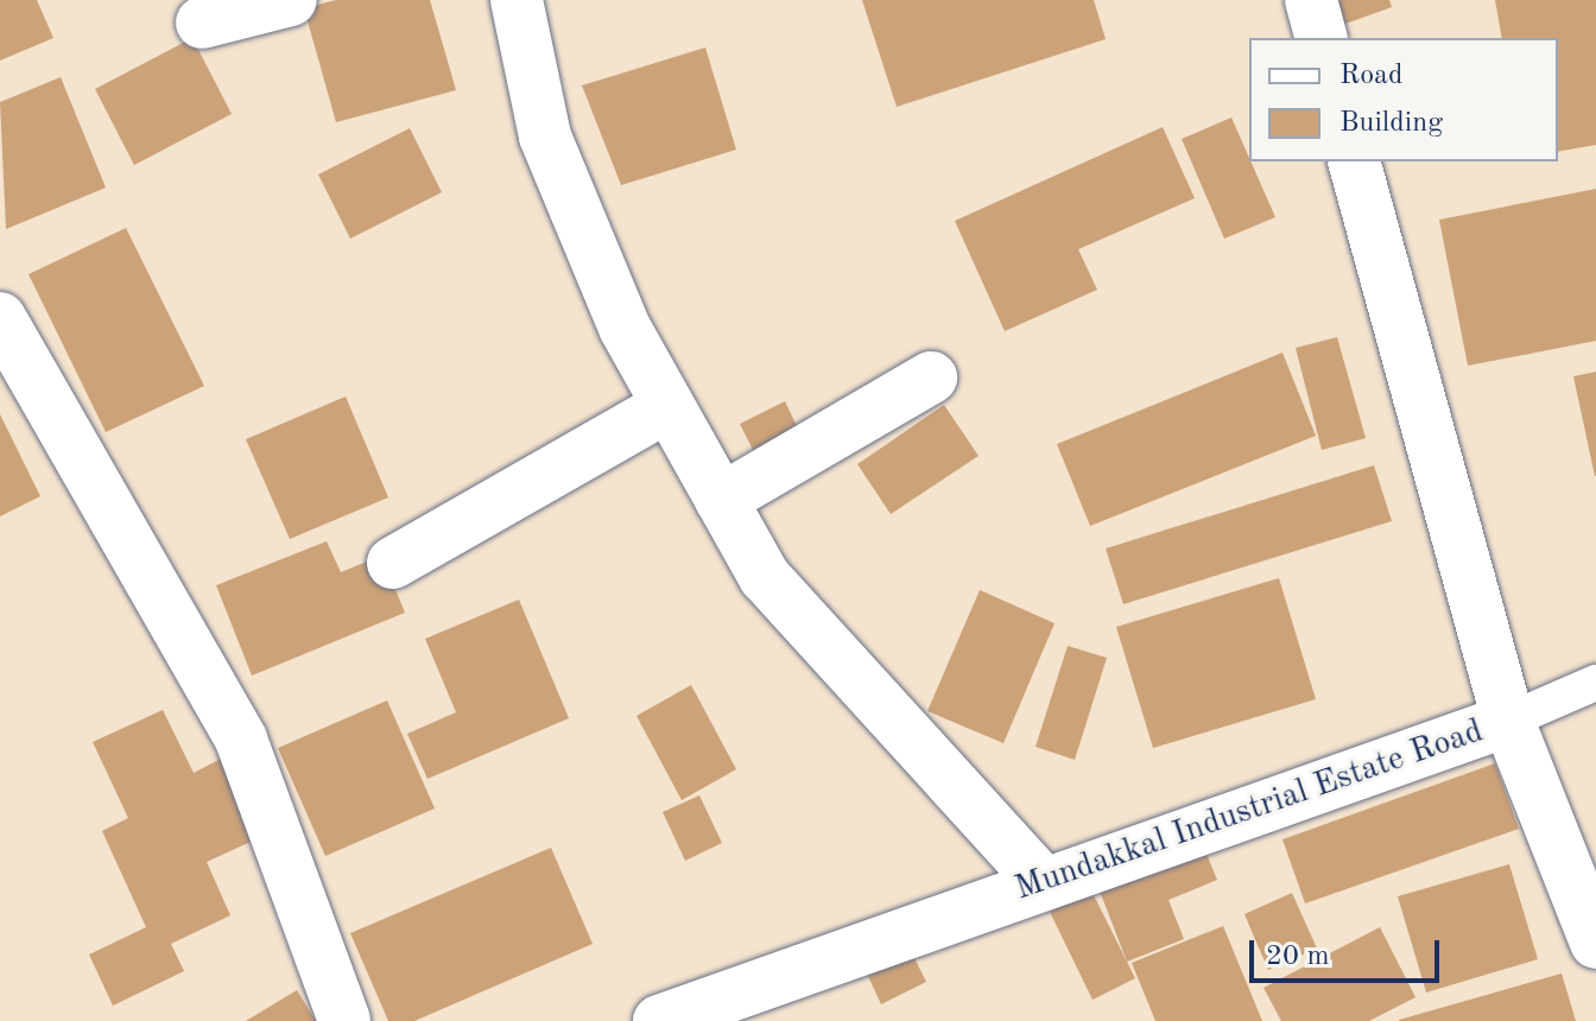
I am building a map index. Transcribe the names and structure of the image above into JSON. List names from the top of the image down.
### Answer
{
  "streets": {
    "street": ["Mundakkal Industrial Estate Road"]
  },
  "legend": ["Road", "Building"],
  "scale_bar": "20 m"
}
